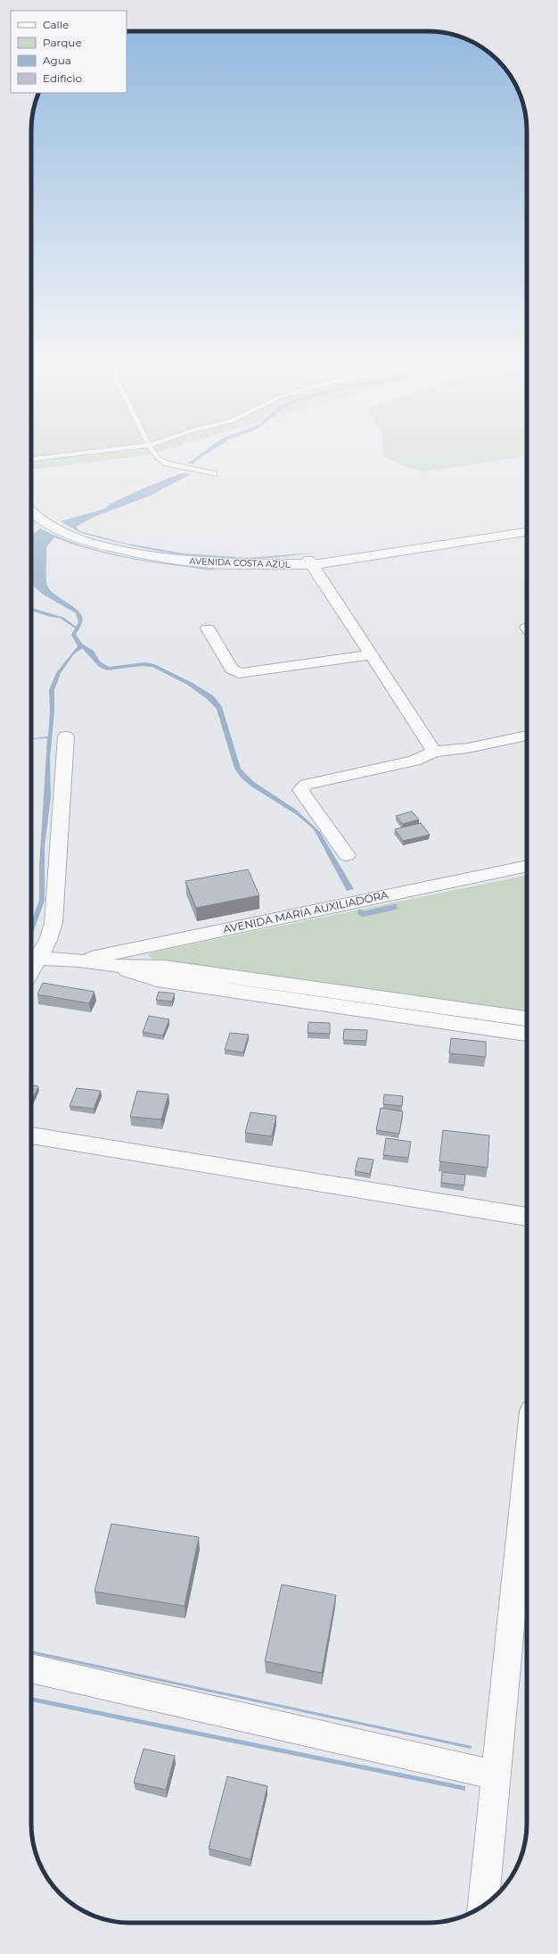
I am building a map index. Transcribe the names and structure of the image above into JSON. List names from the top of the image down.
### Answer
{
  "streets": {
    "street": ["AVENIDA COSTA AZÚL", "AVENIDA MARIA AUXILIADORA"]
  },
  "legend": [
    "Calle",
    "Parque",
    "Agua",
    "Edificio"
  ]
}
